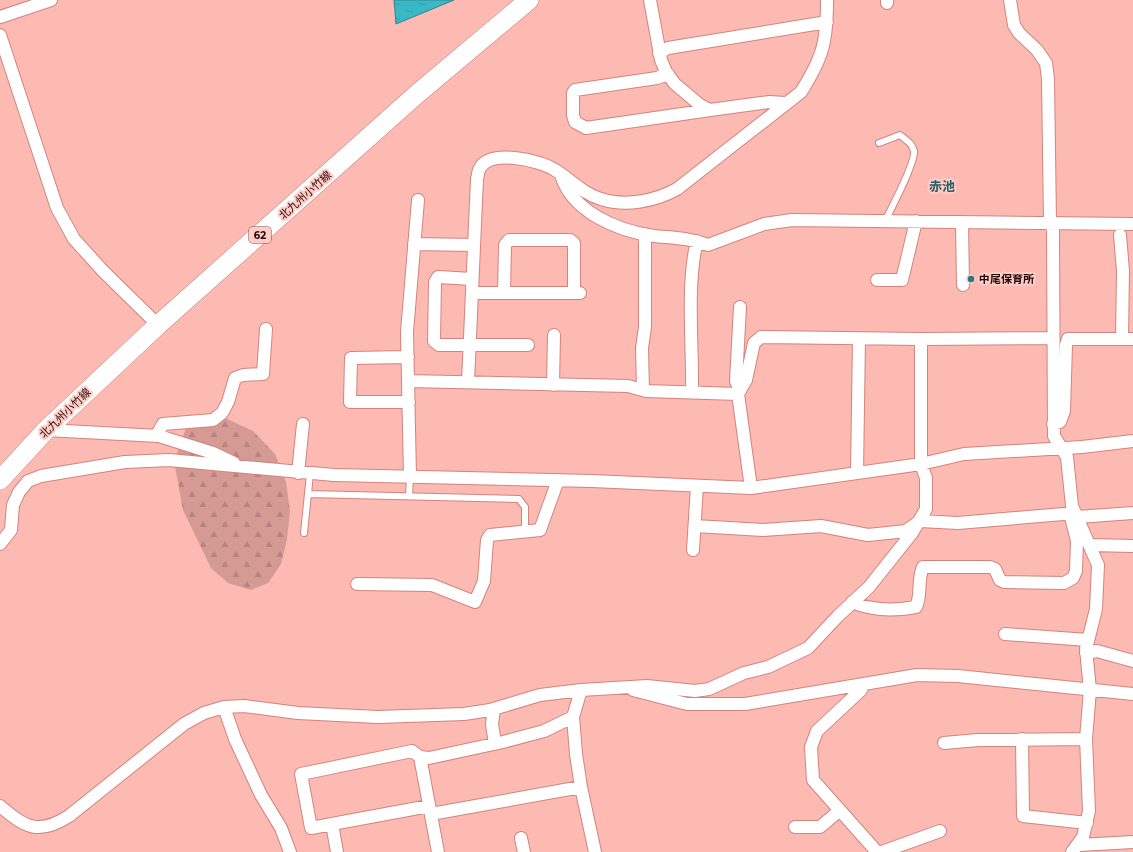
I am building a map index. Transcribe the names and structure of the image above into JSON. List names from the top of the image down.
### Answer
{
  "streets": {
    "main road": ["北九州小竹線", "62"]
  },
  "districts": ["赤池"],
  "places": ["中尾保育所"]
}
